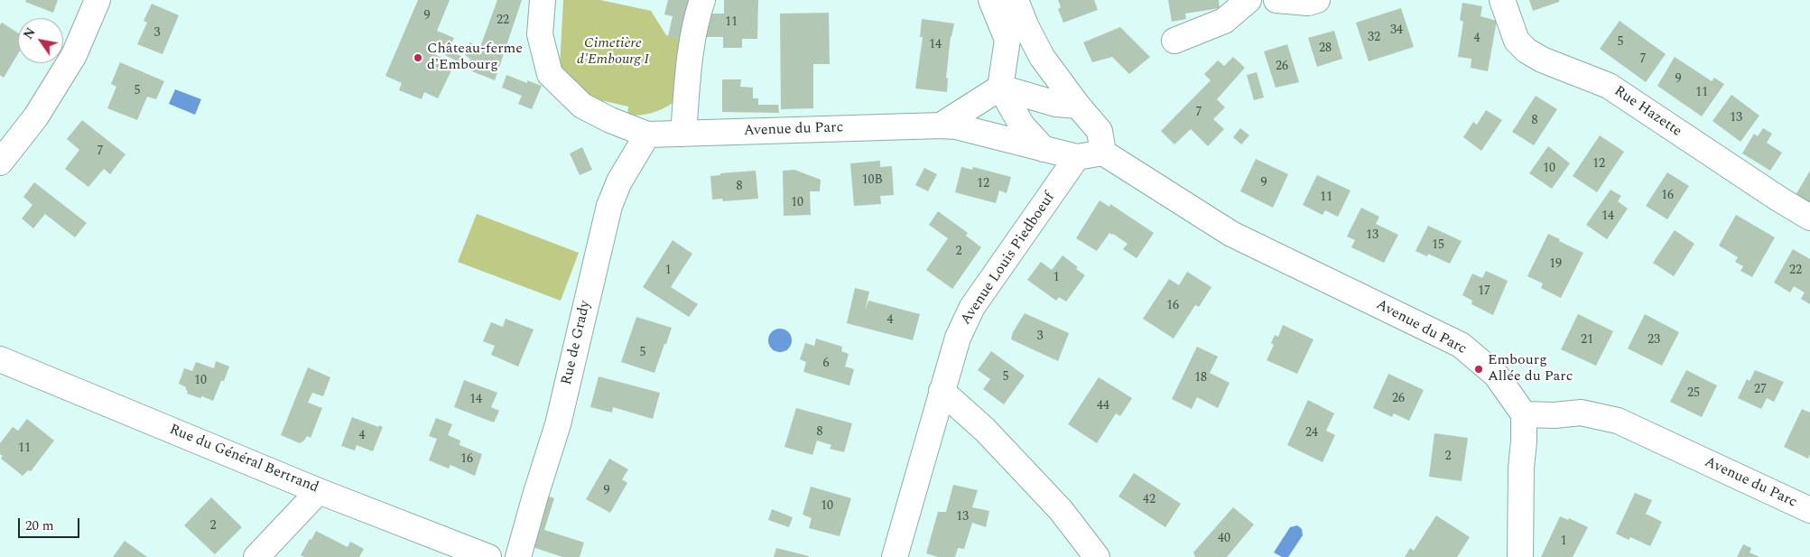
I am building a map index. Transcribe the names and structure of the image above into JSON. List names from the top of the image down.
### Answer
{
  "streets": {
    "street": [
      "Rue Hazette",
      "Avenue du Parc",
      "Avenue Louis Piedboeuf",
      "Rue de Grady",
      "Rue du Général Bertrand"
    ]
  },
  "crossings": [
    ["Avenue du Parc", "Avenue Louis Piedboeuf"],
    ["Avenue du Parc", "Rue de Grady"]
  ],
  "parks": ["Cimetière d'Embourg I"],
  "places": ["Château-ferme d'Embourg", "Embourg Allée du Parc"],
  "house_numbers": [
    "9",
    "22",
    "11",
    "34",
    "3",
    "32",
    "4",
    "5",
    "14",
    "28",
    "7",
    "26",
    "9",
    "5",
    "11",
    "7",
    "13",
    "8",
    "7",
    "12",
    "10",
    "10B",
    "9",
    "12",
    "8",
    "16",
    "11",
    "10",
    "14",
    "13",
    "15",
    "2",
    "19",
    "1",
    "22",
    "1",
    "17",
    "16",
    "4",
    "3",
    "21",
    "23",
    "5",
    "6",
    "5",
    "18",
    "10",
    "27",
    "25",
    "26",
    "14",
    "44",
    "8",
    "24",
    "4",
    "11",
    "2",
    "16",
    "9",
    "42",
    "10",
    "13",
    "2",
    "40",
    "1"
  ],
  "scale_bar": "20 m",
  "north": "top left"
}
